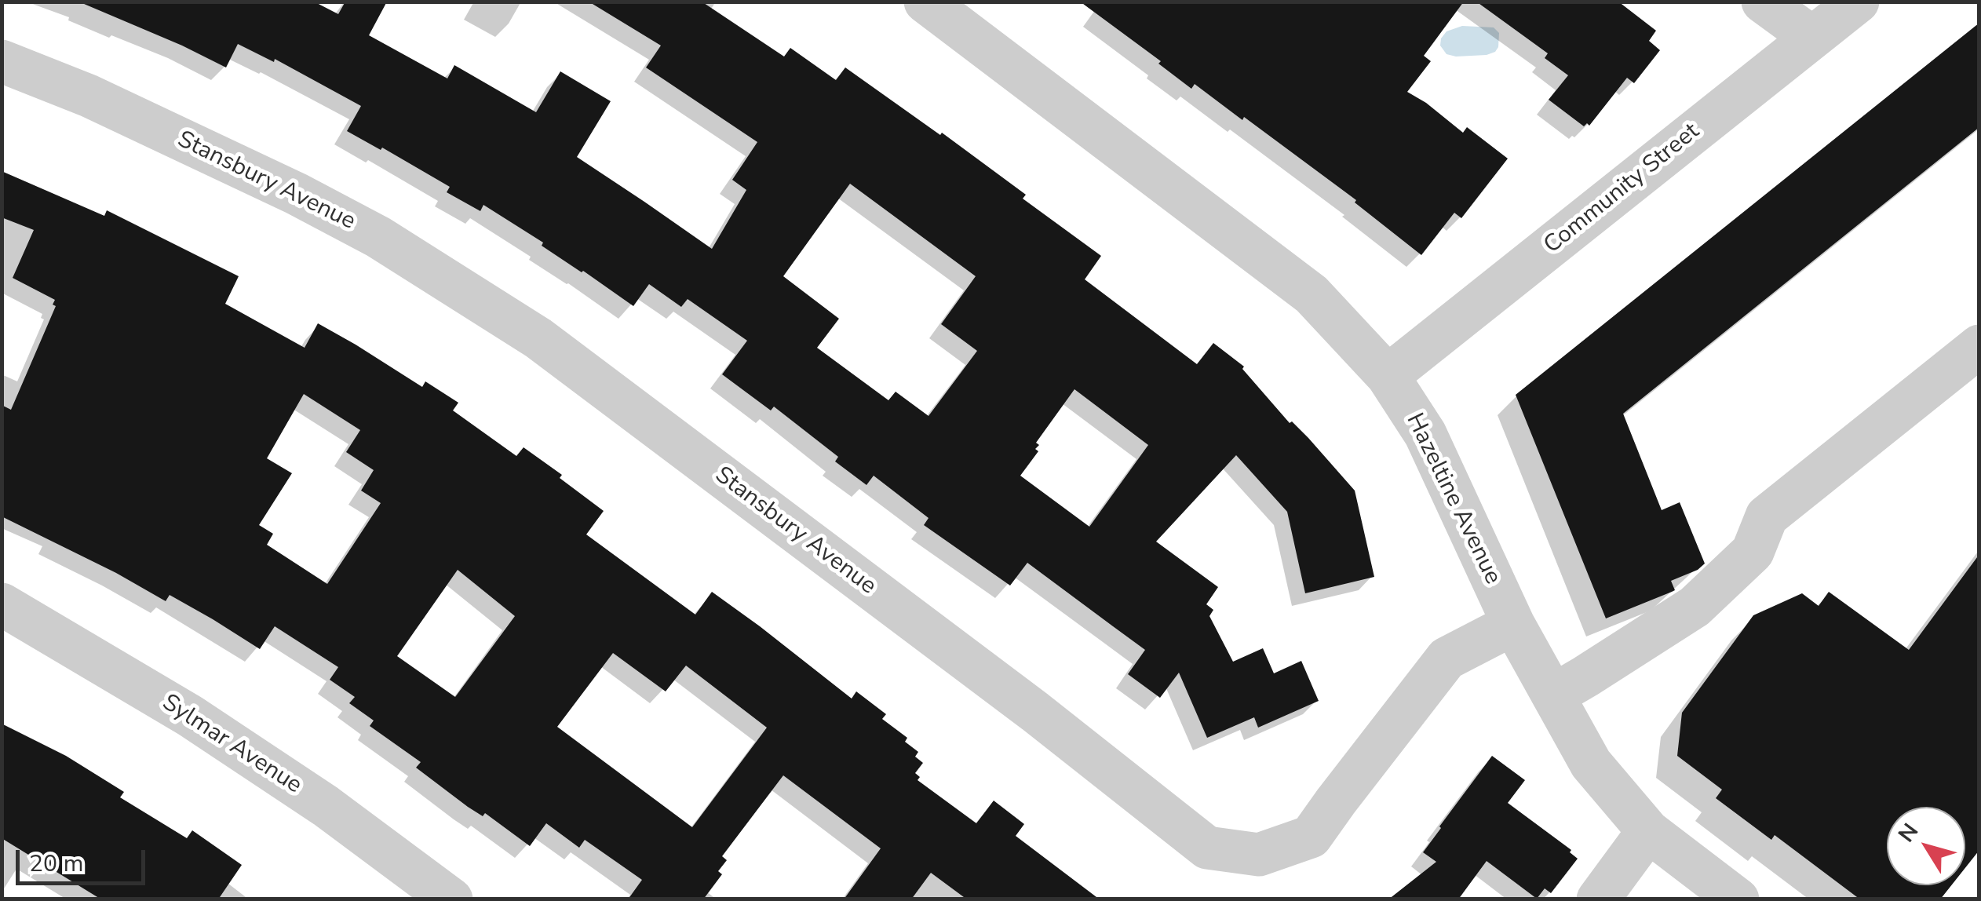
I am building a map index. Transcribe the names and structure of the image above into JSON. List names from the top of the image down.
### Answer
{
  "streets": {
    "street": [
      "Stansbury Avenue",
      "Community Street",
      "Hazeltine Avenue",
      "Sylmar Avenue"
    ]
  },
  "crossings": [
    ["Stansbury Avenue", "Hazeltine Avenue"],
    ["Community Street", "Hazeltine Avenue"]
  ],
  "scale_bar": "20 m",
  "north": "top left"
}
